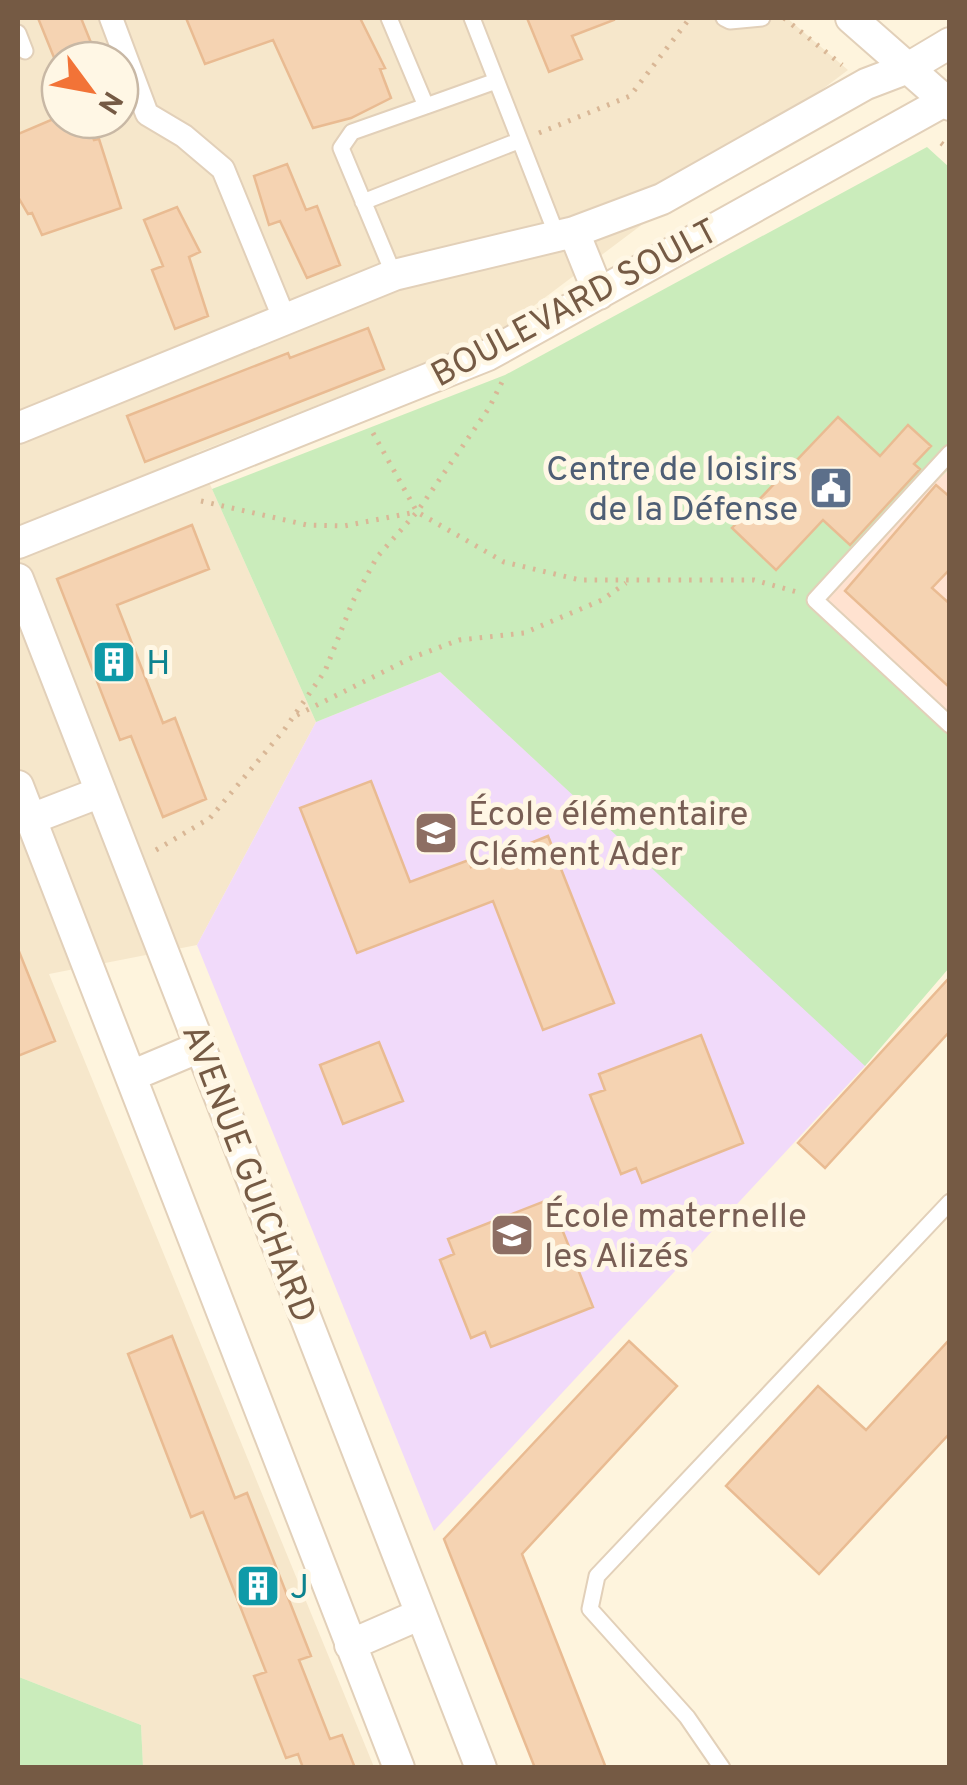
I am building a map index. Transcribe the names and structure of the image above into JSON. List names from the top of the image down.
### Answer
{
  "streets": {
    "street": ["BOULEVARD SOULT", "AVENUE GUICHARD"]
  },
  "places": {
    "public building": ["Centre de loisirs de la Défense"],
    "building": ["H", "J"],
    "school or university": ["École élémentaire Clément Ader", "École maternelle les Alizés"]
  },
  "north": "bottom right"
}
